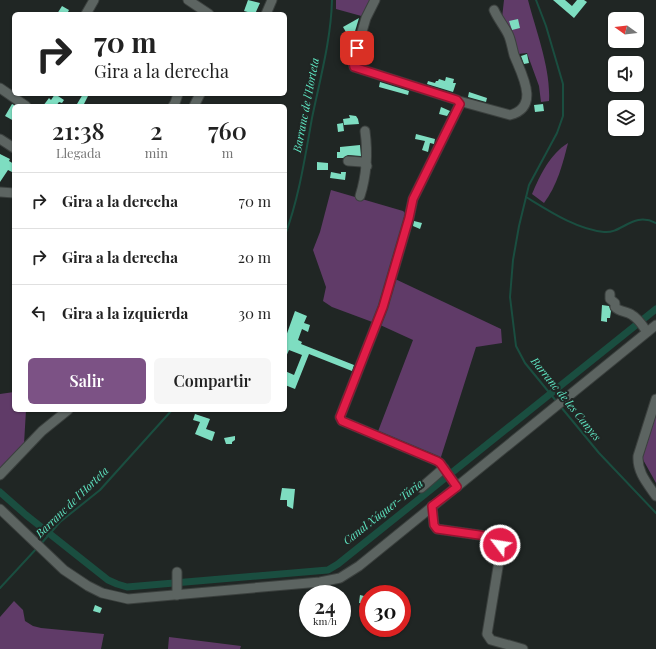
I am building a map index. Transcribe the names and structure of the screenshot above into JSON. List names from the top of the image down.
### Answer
{
  "water": ["Barranc de l'Horteta", "Barranc de les Canyes", "Canal Xúquer-Túria"],
  "north": "left",
  "page": {
    "turn": ["70 m", "Gira a la derecha"],
    "eta": [
      "21:38",
      "Llegada",
      "2",
      "min",
      "760",
      "m"
    ],
    "list": [
      {
        "name": "Gira a la derecha",
        "value": "70 m"
      },
      {
        "name": "Gira a la derecha",
        "value": "20 m"
      },
      {
        "name": "Gira a la izquierda",
        "value": "30 m"
      }
    ],
    "buttons": ["Salir", "Compartir"],
    "speed": "24 km/h",
    "limit": "30"
  }
}
